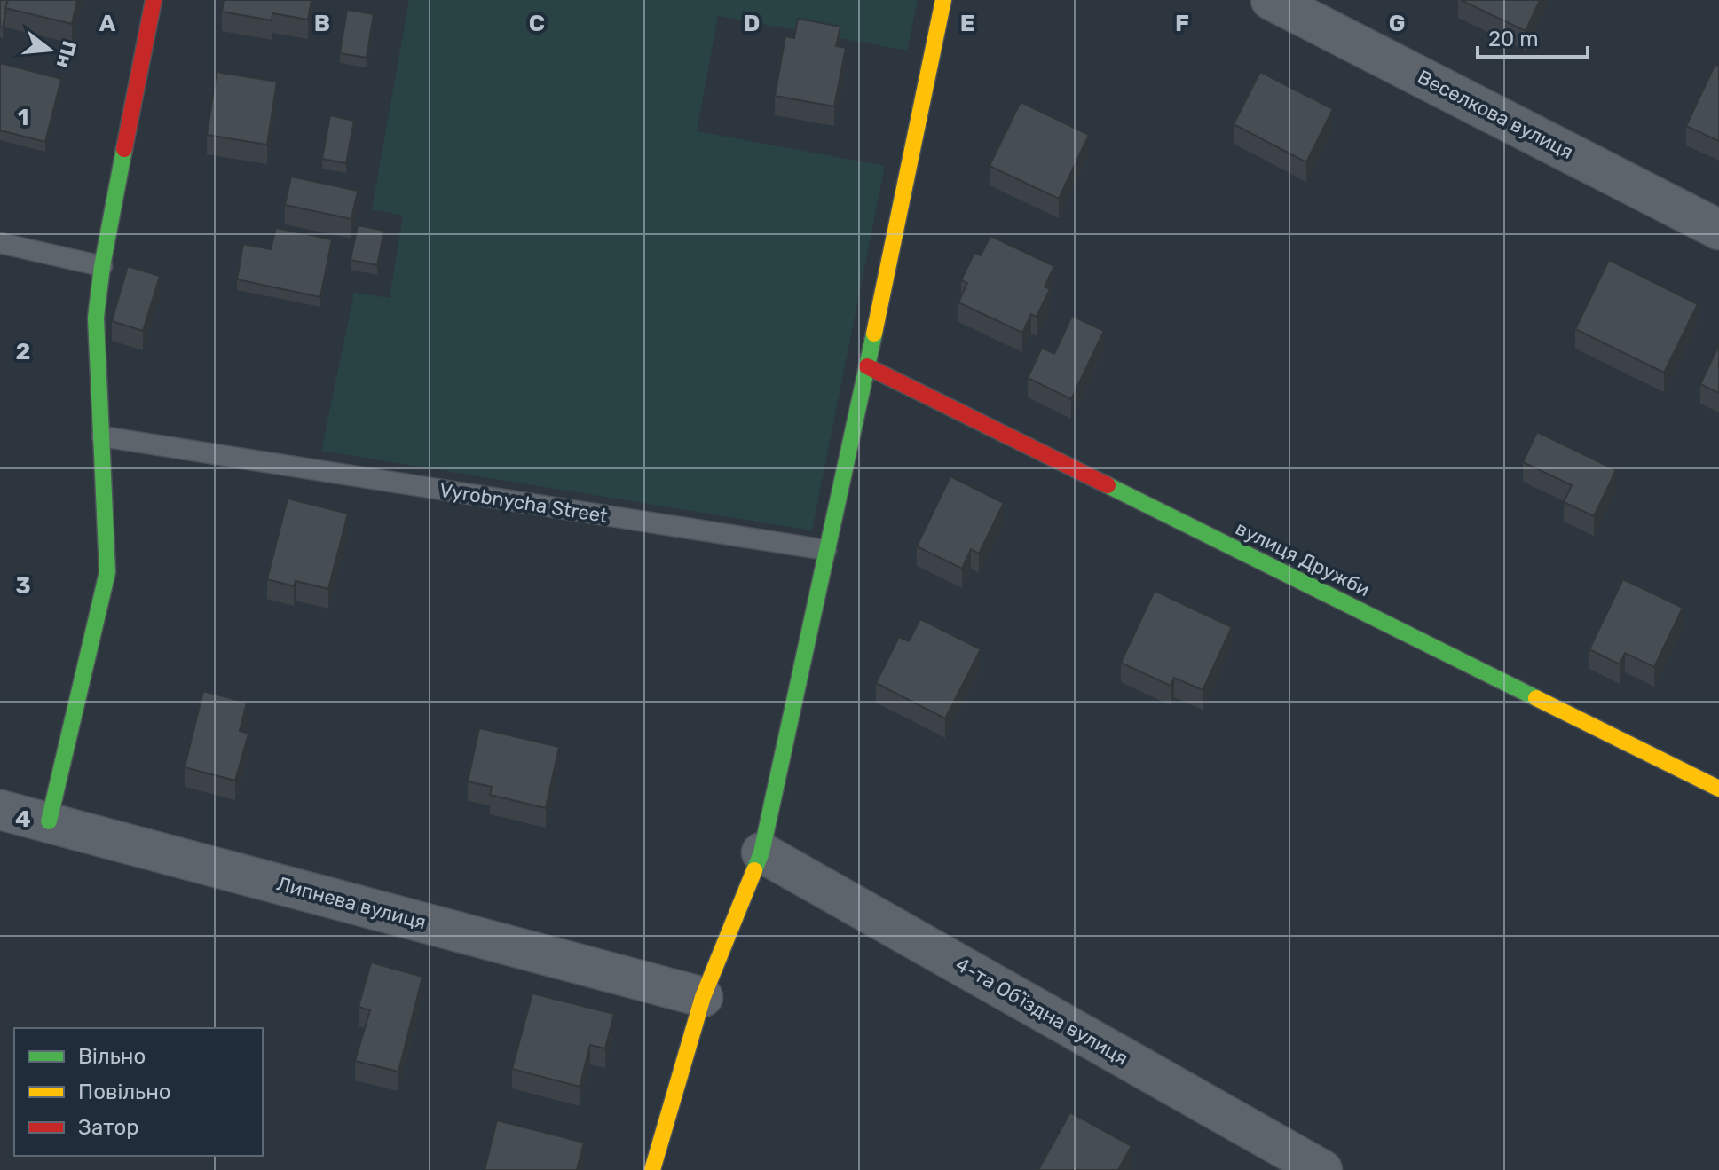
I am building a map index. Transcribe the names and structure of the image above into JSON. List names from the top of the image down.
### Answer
{
  "streets": {
    "street": [
      "Веселкова вулиця",
      "вулиця Дружби",
      "Липнева вулиця",
      "4-та Обʼїздна вулиця"
    ],
    "lane": ["Vyrobnycha Street"]
  },
  "legend": ["Вільно", "Повільно", "Затор"],
  "scale_bar": "20 m",
  "north": "right",
  "grid": {
    "columns": [
      "A",
      "B",
      "C",
      "D",
      "E",
      "F",
      "G"
    ],
    "rows": [
      "1",
      "2",
      "3",
      "4"
    ]
  }
}
